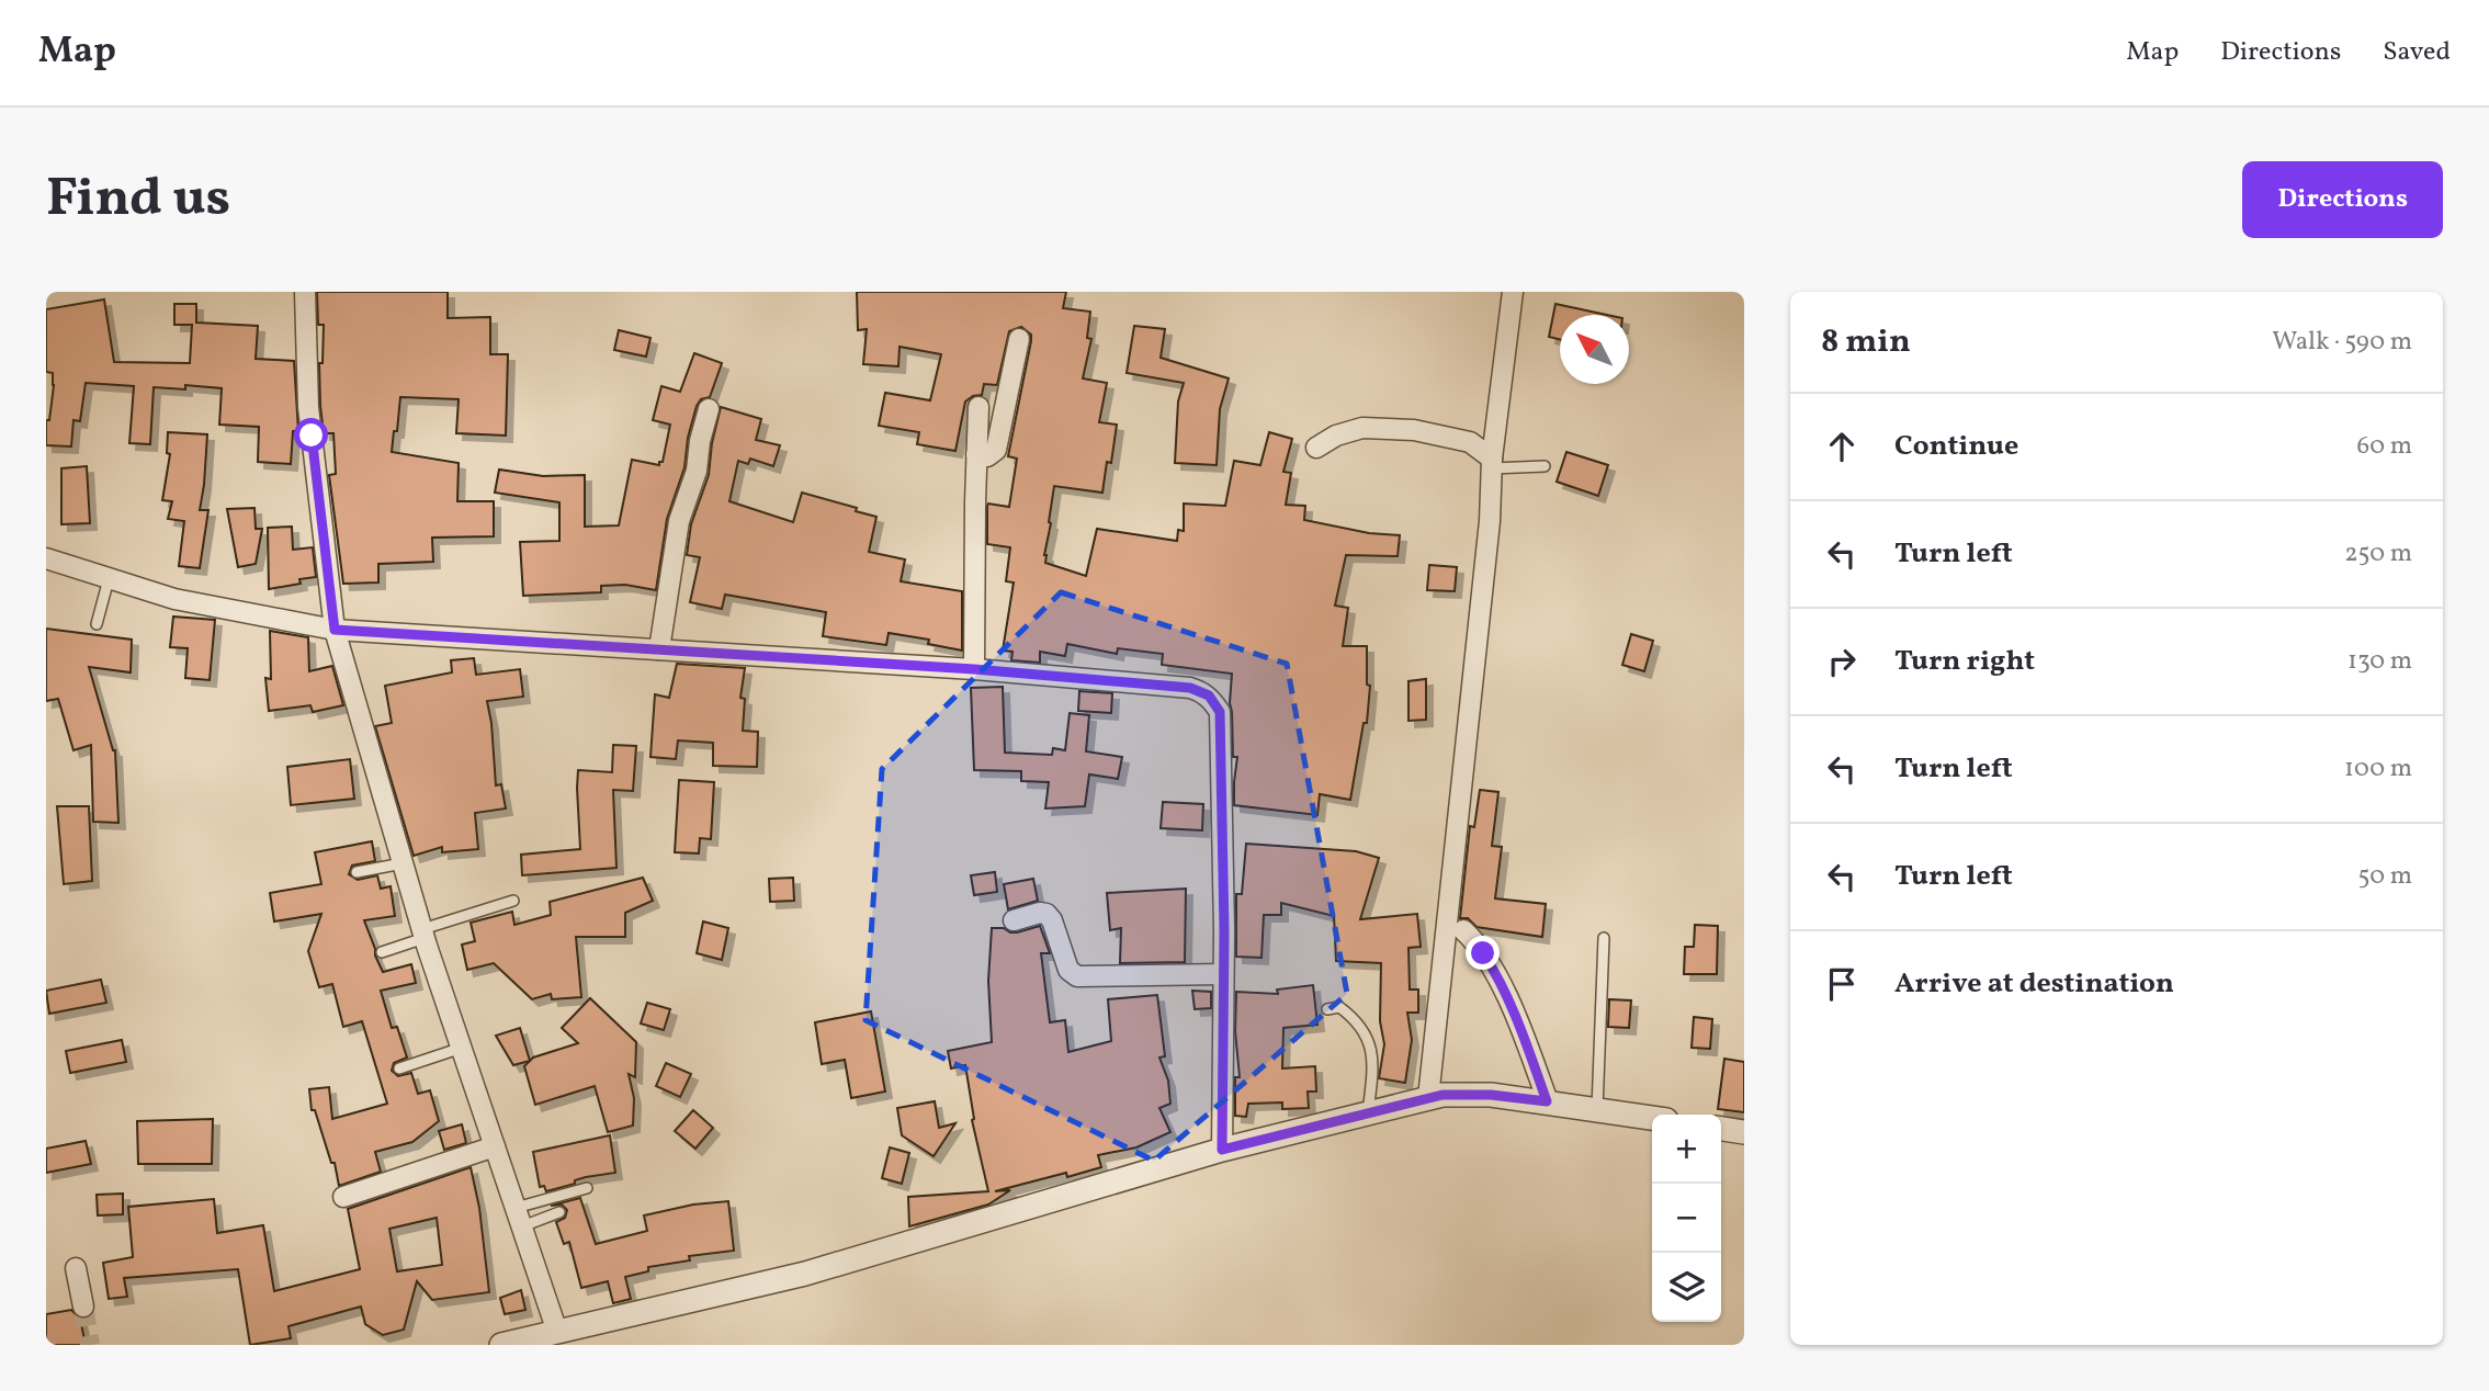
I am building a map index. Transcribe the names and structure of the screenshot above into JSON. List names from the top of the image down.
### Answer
{
  "north": "top left",
  "page": {
    "header": "Map",
    "nav": ["Map", "Directions", "Saved"],
    "buttons": "Directions",
    "title": "Find us",
    "heading": ["8 min", "Walk · 590 m"],
    "list": [
      ["Continue", "60 m"],
      ["Turn left", "250 m"],
      ["Turn right", "130 m"],
      ["Turn left", "100 m"],
      ["Turn left", "50 m"],
      "Arrive at destination"
    ],
    "map_buttons": ["+", "−"]
  }
}
